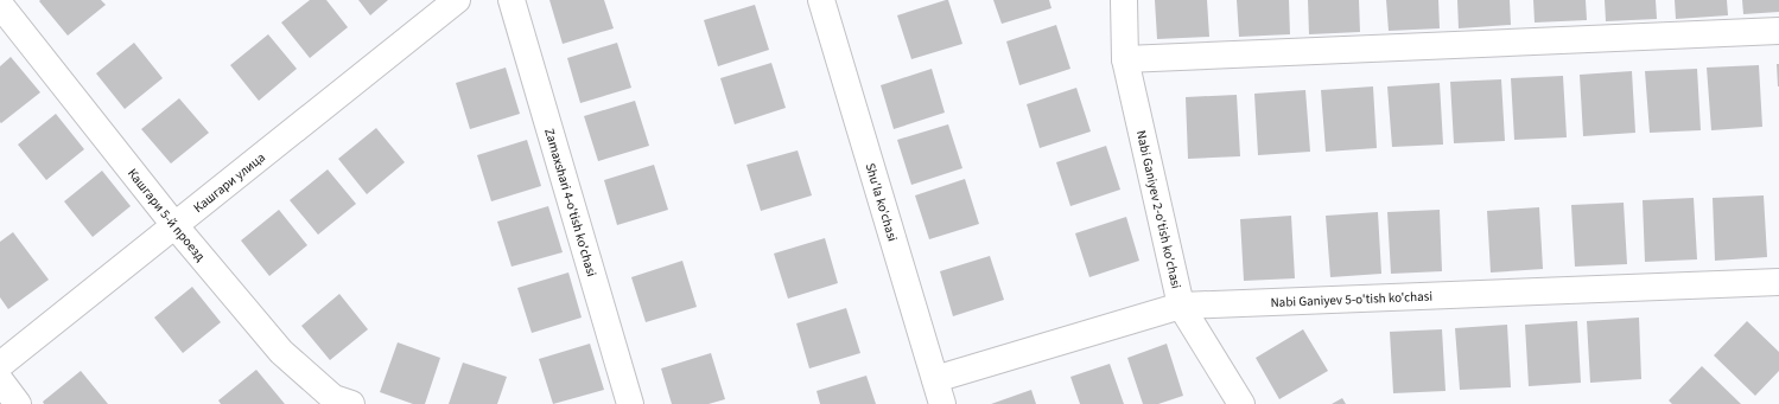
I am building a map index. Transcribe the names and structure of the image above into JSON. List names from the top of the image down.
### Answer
{
  "streets": {
    "street": [
      "Кашгари улица",
      "Zamaxshari 4-o'tish ko'chasi",
      "Shu'la ko'chasi",
      "Nabi Ganiyev 2-o'tish ko'chasi",
      "Кашгари 5-й проезд",
      "Nabi Ganiyev 5-o'tish ko'chasi"
    ]
  },
  "crossings": [
    ["Кашгари улица", "Кашгари 5-й проезд"],
    ["Shu'la ko'chasi", "Nabi Ganiyev 5-o'tish ko'chasi"],
    ["Nabi Ganiyev 2-o'tish ko'chasi", "Nabi Ganiyev 5-o'tish ko'chasi"]
  ]
}
